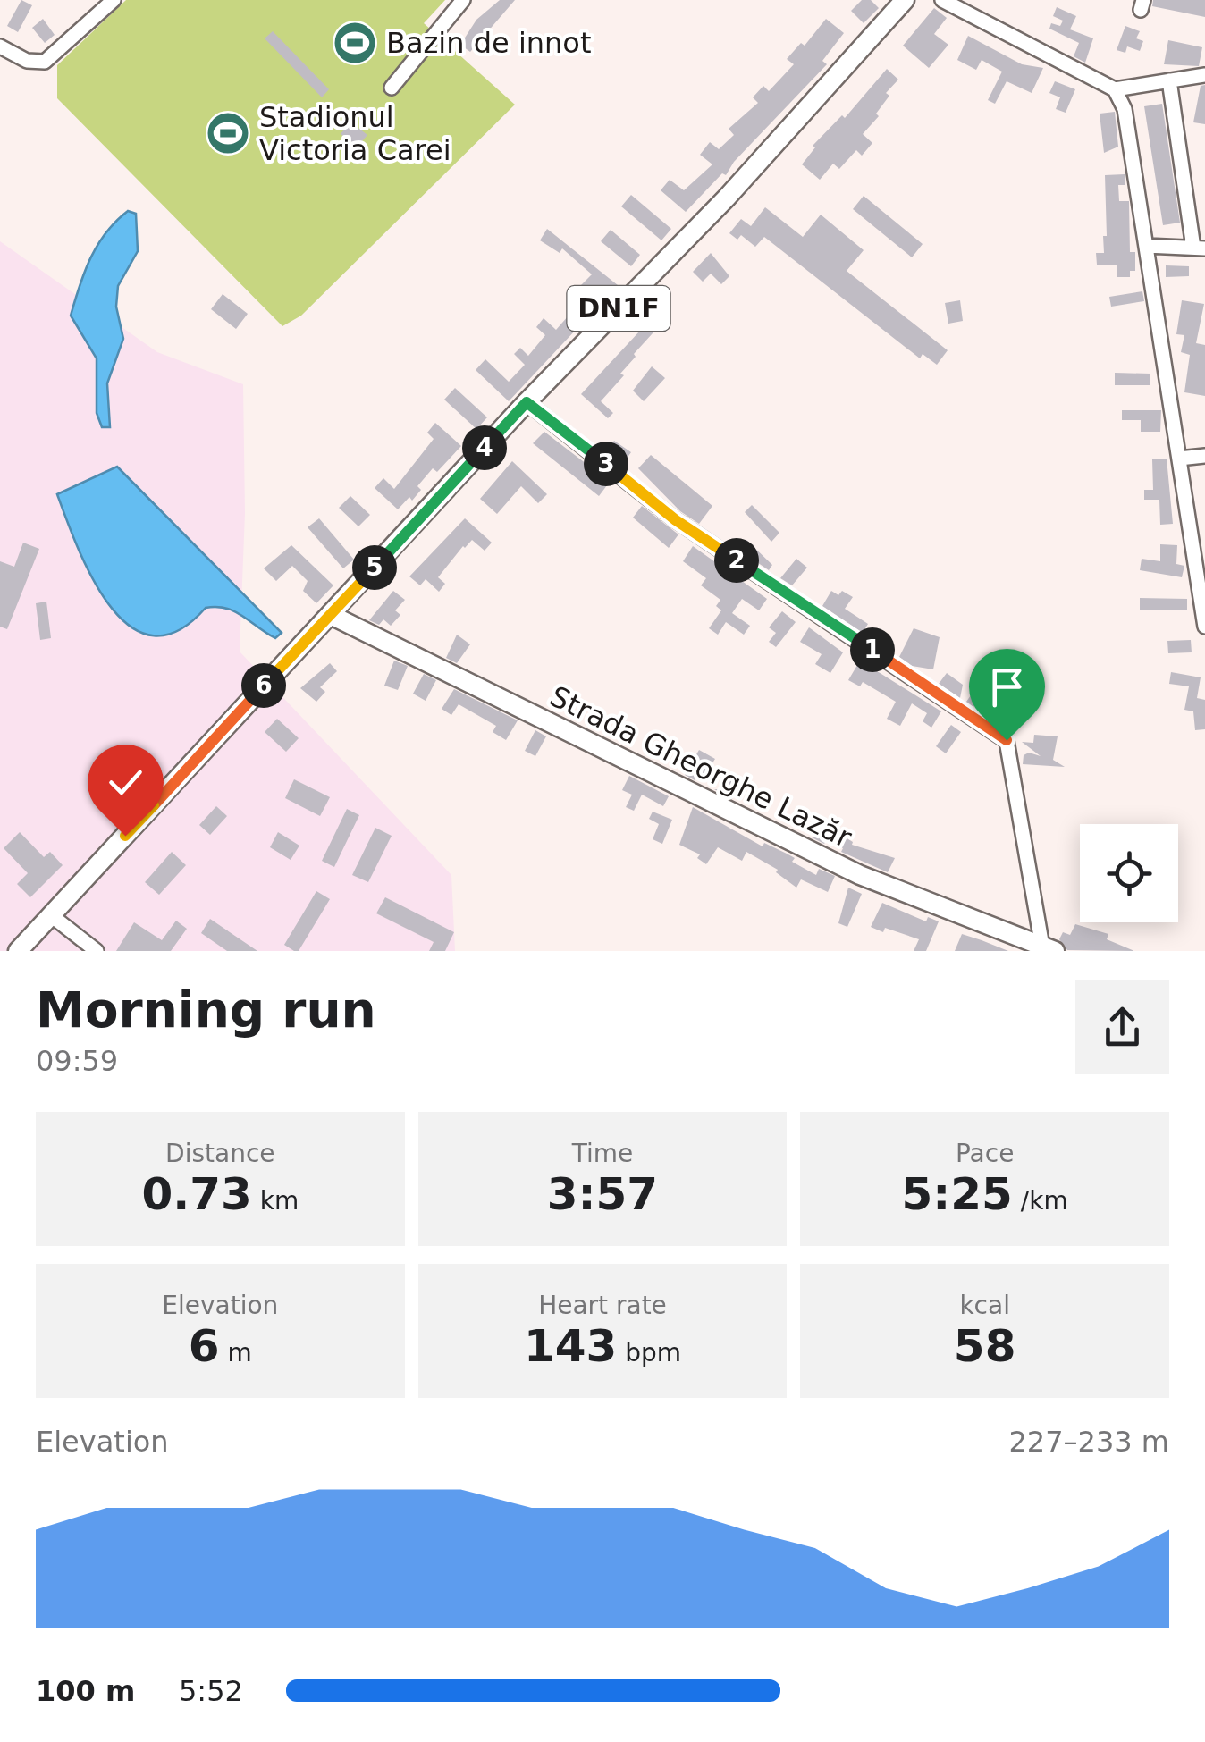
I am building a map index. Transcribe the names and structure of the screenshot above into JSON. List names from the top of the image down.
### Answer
{
  "streets": {
    "main road": ["DN1F", "Strada Gheorghe Lazăr"]
  },
  "crossings": [
    ["DN1F", "Strada Gheorghe Lazăr"]
  ],
  "places": {
    "sports": ["Bazin de innot", "Stadionul Victoria Carei"]
  },
  "page": {
    "pins": [
      "4",
      "3",
      "2",
      "5",
      "1",
      "6"
    ],
    "heading": ["Morning run", "09:59"],
    "stats": [
      ["Distance", "0.73 km"],
      ["Time", "3:57"],
      ["Pace", "5:25 /km"],
      ["Elevation", "6 m"],
      ["Heart rate", "143 bpm"],
      ["kcal", "58"]
    ],
    "chart": ["Elevation", "227–233 m"],
    "list": [
      {
        "name": "100 m",
        "note": "5:52"
      }
    ]
  }
}
